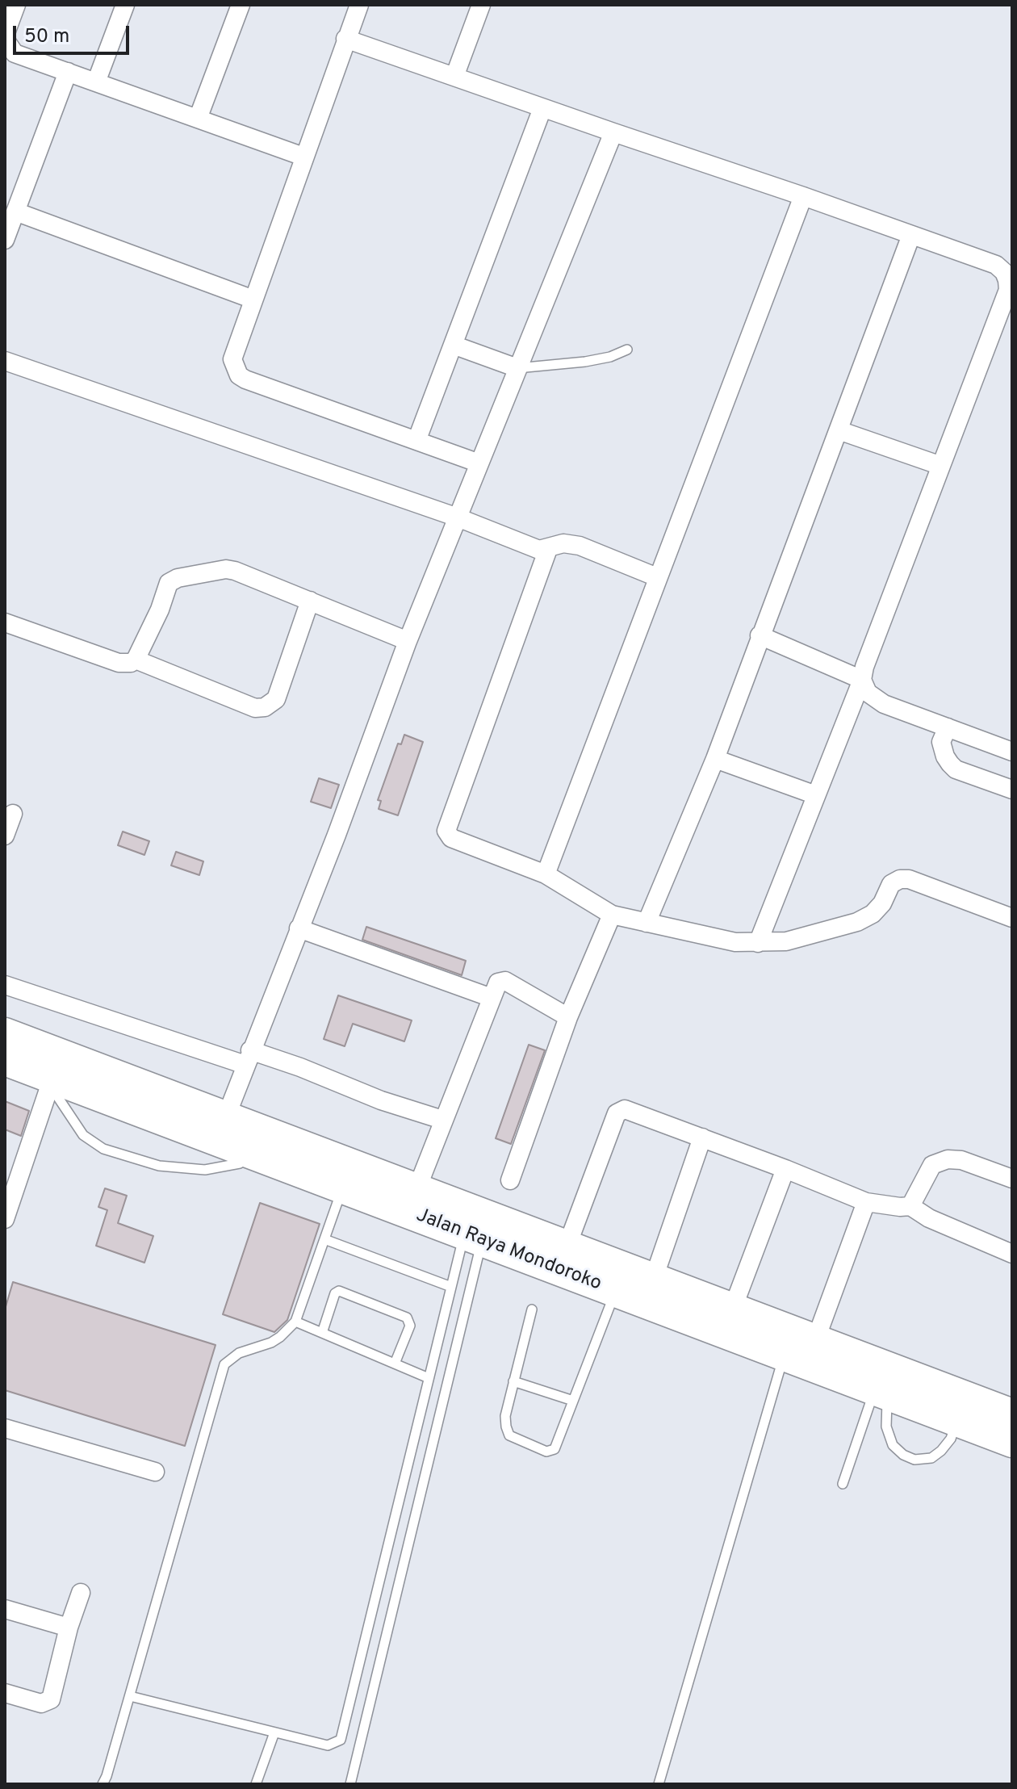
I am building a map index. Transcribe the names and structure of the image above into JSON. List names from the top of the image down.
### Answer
{
  "streets": {
    "highway": ["Jalan Raya Mondoroko"]
  },
  "scale_bar": "50 m"
}
